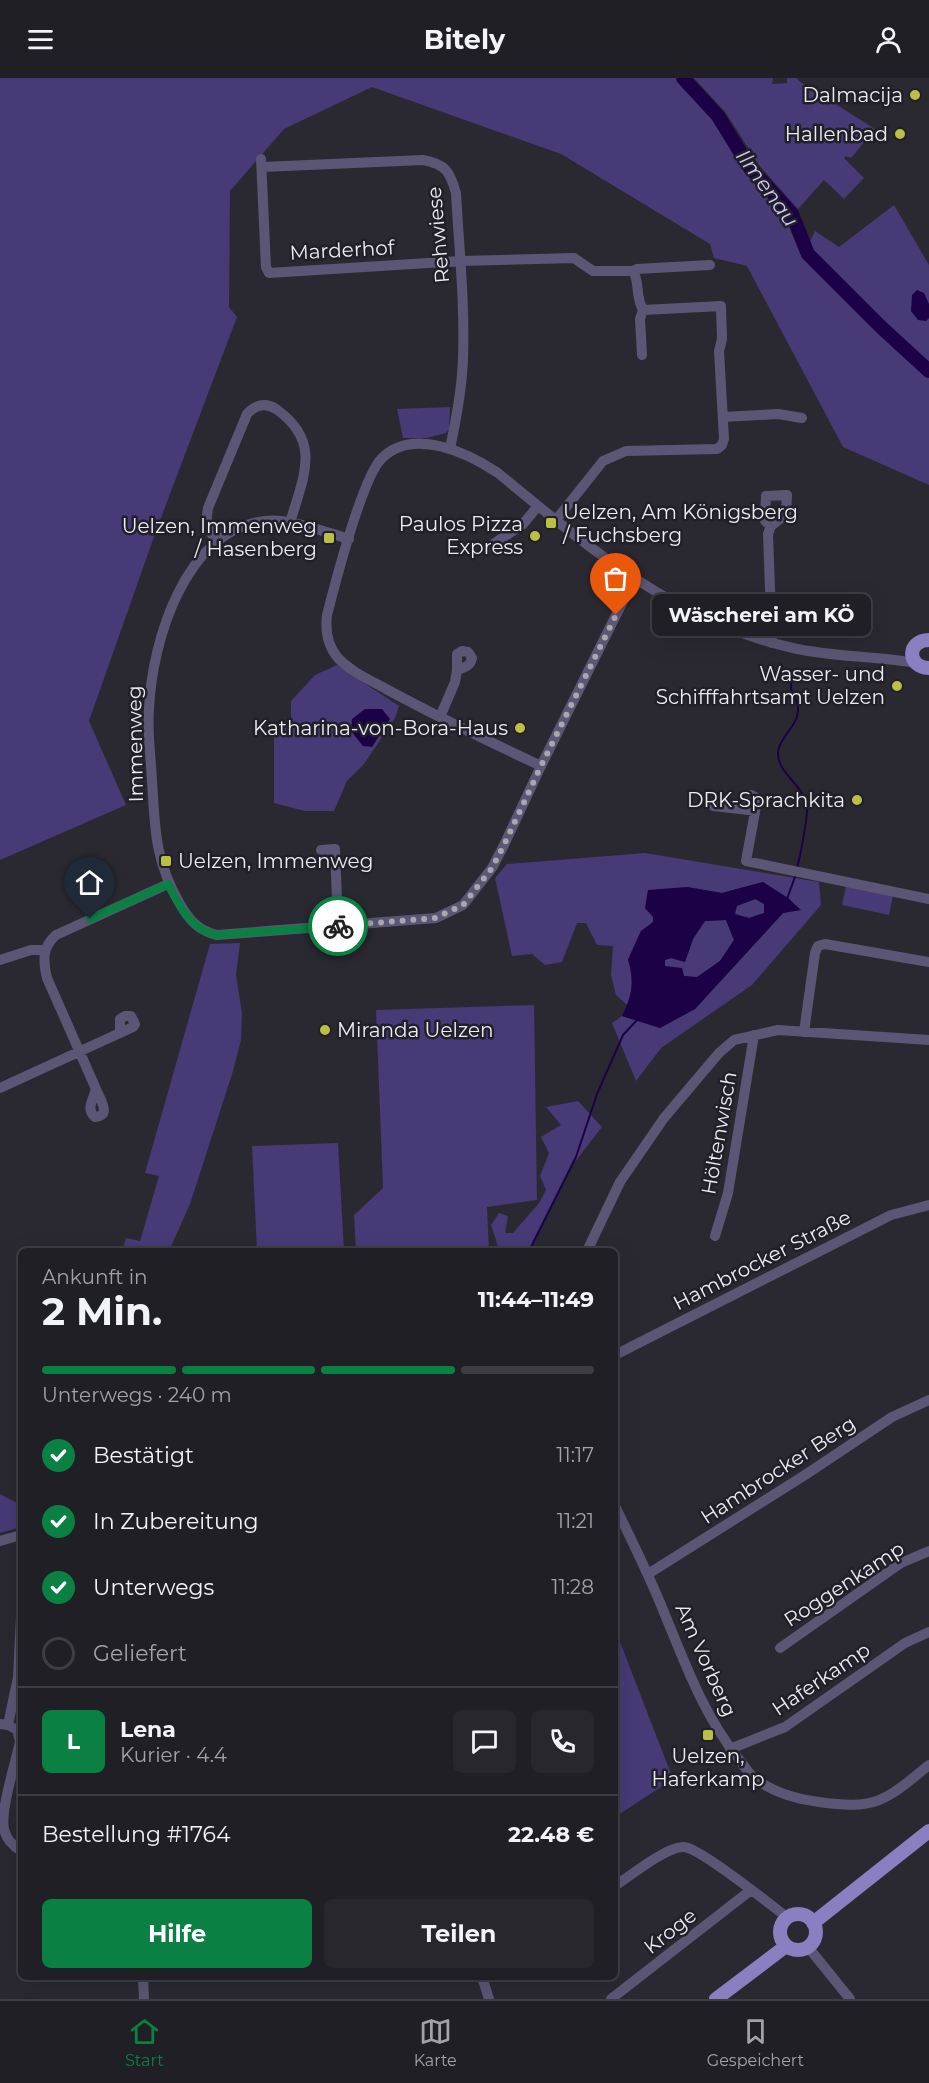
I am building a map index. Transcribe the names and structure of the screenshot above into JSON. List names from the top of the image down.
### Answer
{
  "streets": {
    "street": [
      "Rehwiese",
      "Marderhof",
      "Immenweg",
      "Höltenwisch",
      "Hambrocker Straße",
      "Hambrocker Berg",
      "Roggenkamp",
      "Am Vorberg",
      "Haferkamp",
      "Kroge"
    ]
  },
  "crossings": [
    ["Rehwiese", "Marderhof"],
    ["Hambrocker Berg", "Am Vorberg"],
    ["Am Vorberg", "Haferkamp"]
  ],
  "water": ["Ilmenau"],
  "places": {
    "other": [
      "Dalmacija",
      "Hallenbad",
      "Paulos Pizza Express",
      "Wäscherei am KÖ",
      "Wasser- und Schifffahrtsamt Uelzen",
      "Katharina-von-Bora-Haus",
      "DRK-Sprachkita",
      "Miranda Uelzen"
    ],
    "transit": [
      "Uelzen, Am Königsberg / Fuchsberg",
      "Uelzen, Immenweg / Hasenberg",
      "Uelzen, Immenweg",
      "Uelzen, Haferkamp"
    ]
  },
  "page": {
    "header": "Bitely",
    "bubble": "Wäscherei am KÖ",
    "heading": ["2 Min.", "Ankunft in", "11:44–11:49"],
    "panel": [
      "Lena",
      "Kurier · 4.4",
      "Bestellung #1764",
      "22.48 €"
    ],
    "bar": "Unterwegs · 240 m",
    "list": [
      ["Bestätigt", "11:17"],
      ["In Zubereitung", "11:21"],
      ["Unterwegs", "11:28"],
      "Geliefert"
    ],
    "round": "L",
    "buttons": ["Hilfe", "Teilen"],
    "tabs": ["Start", "Karte", "Gespeichert"]
  }
}
